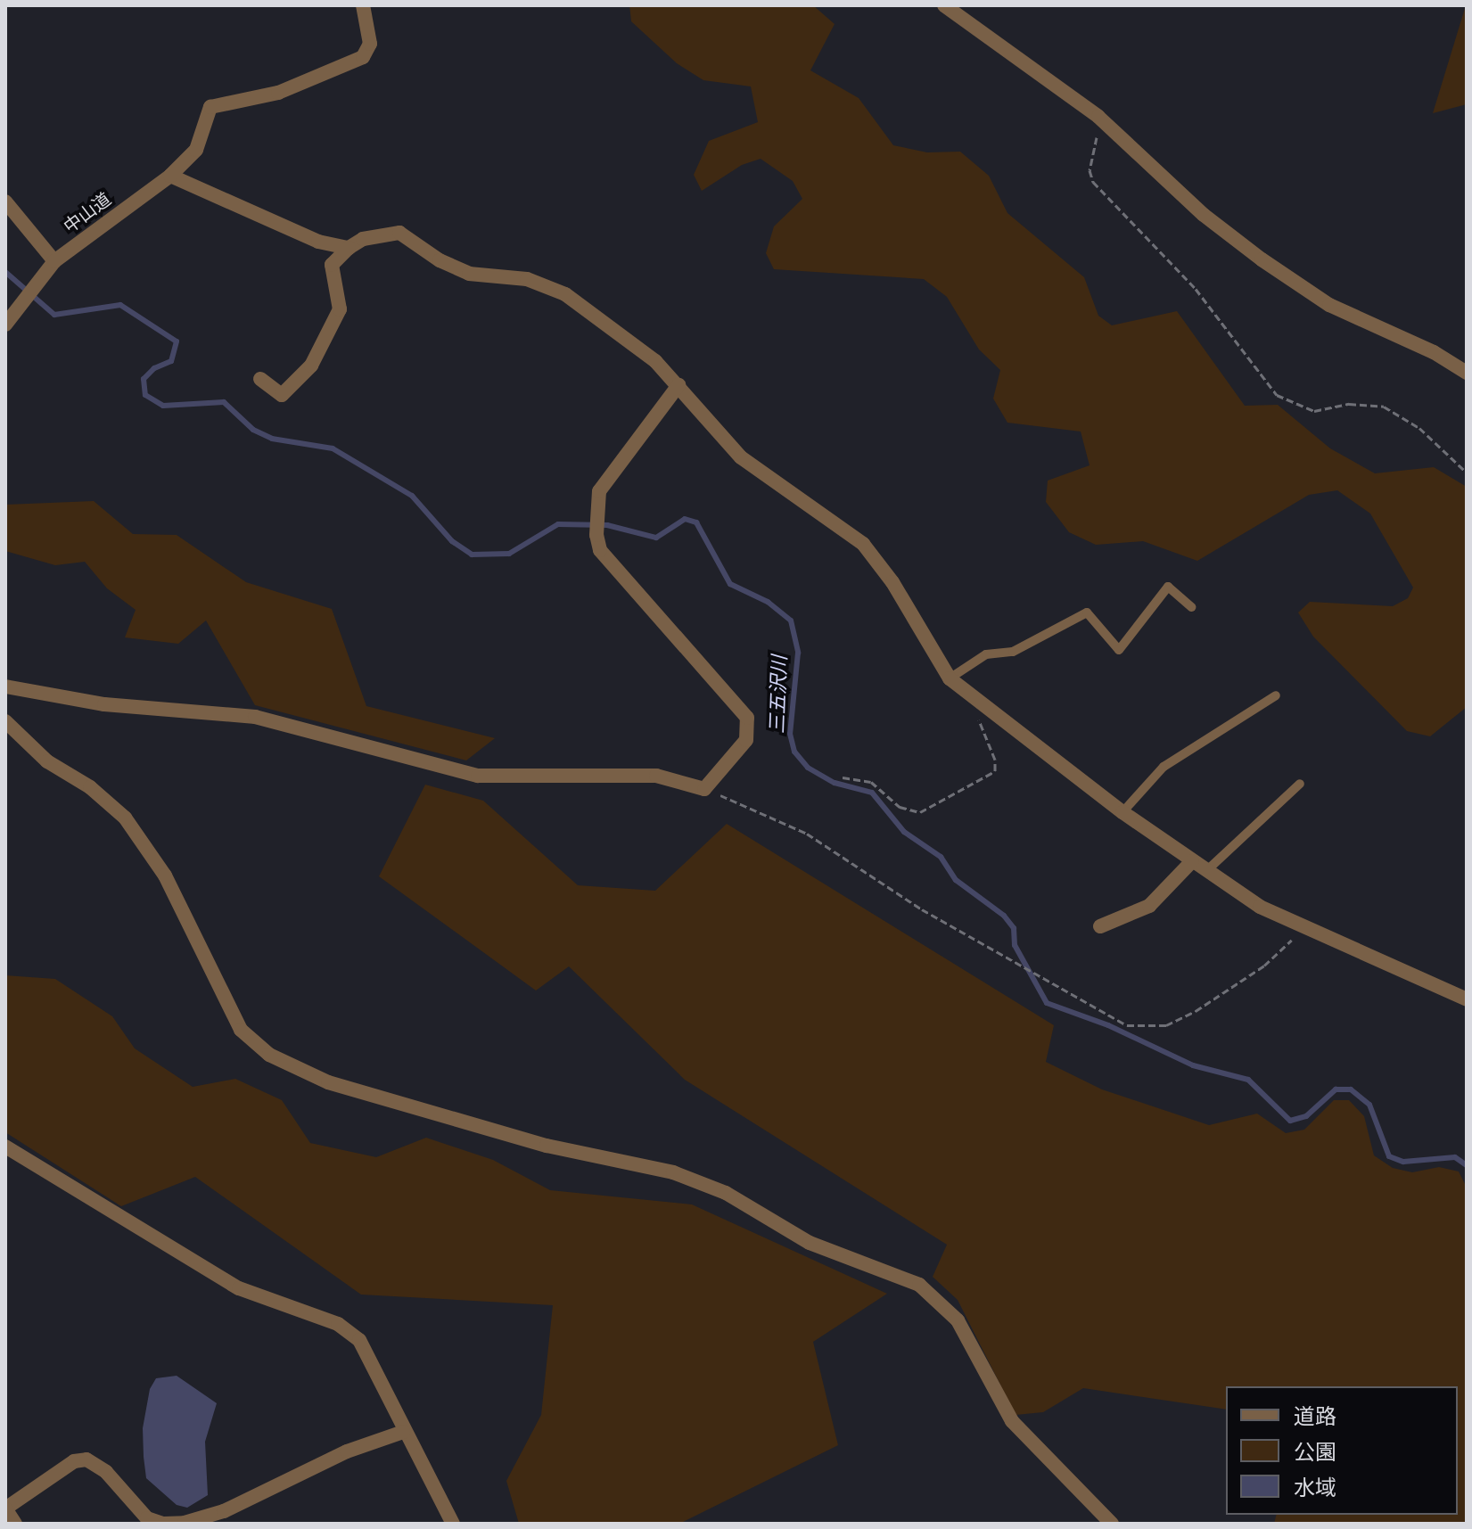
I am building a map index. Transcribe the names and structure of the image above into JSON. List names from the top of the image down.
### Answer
{
  "streets": {
    "street": ["中山道"]
  },
  "water": ["三五沢川"],
  "legend": ["道路", "公園", "水域"]
}
